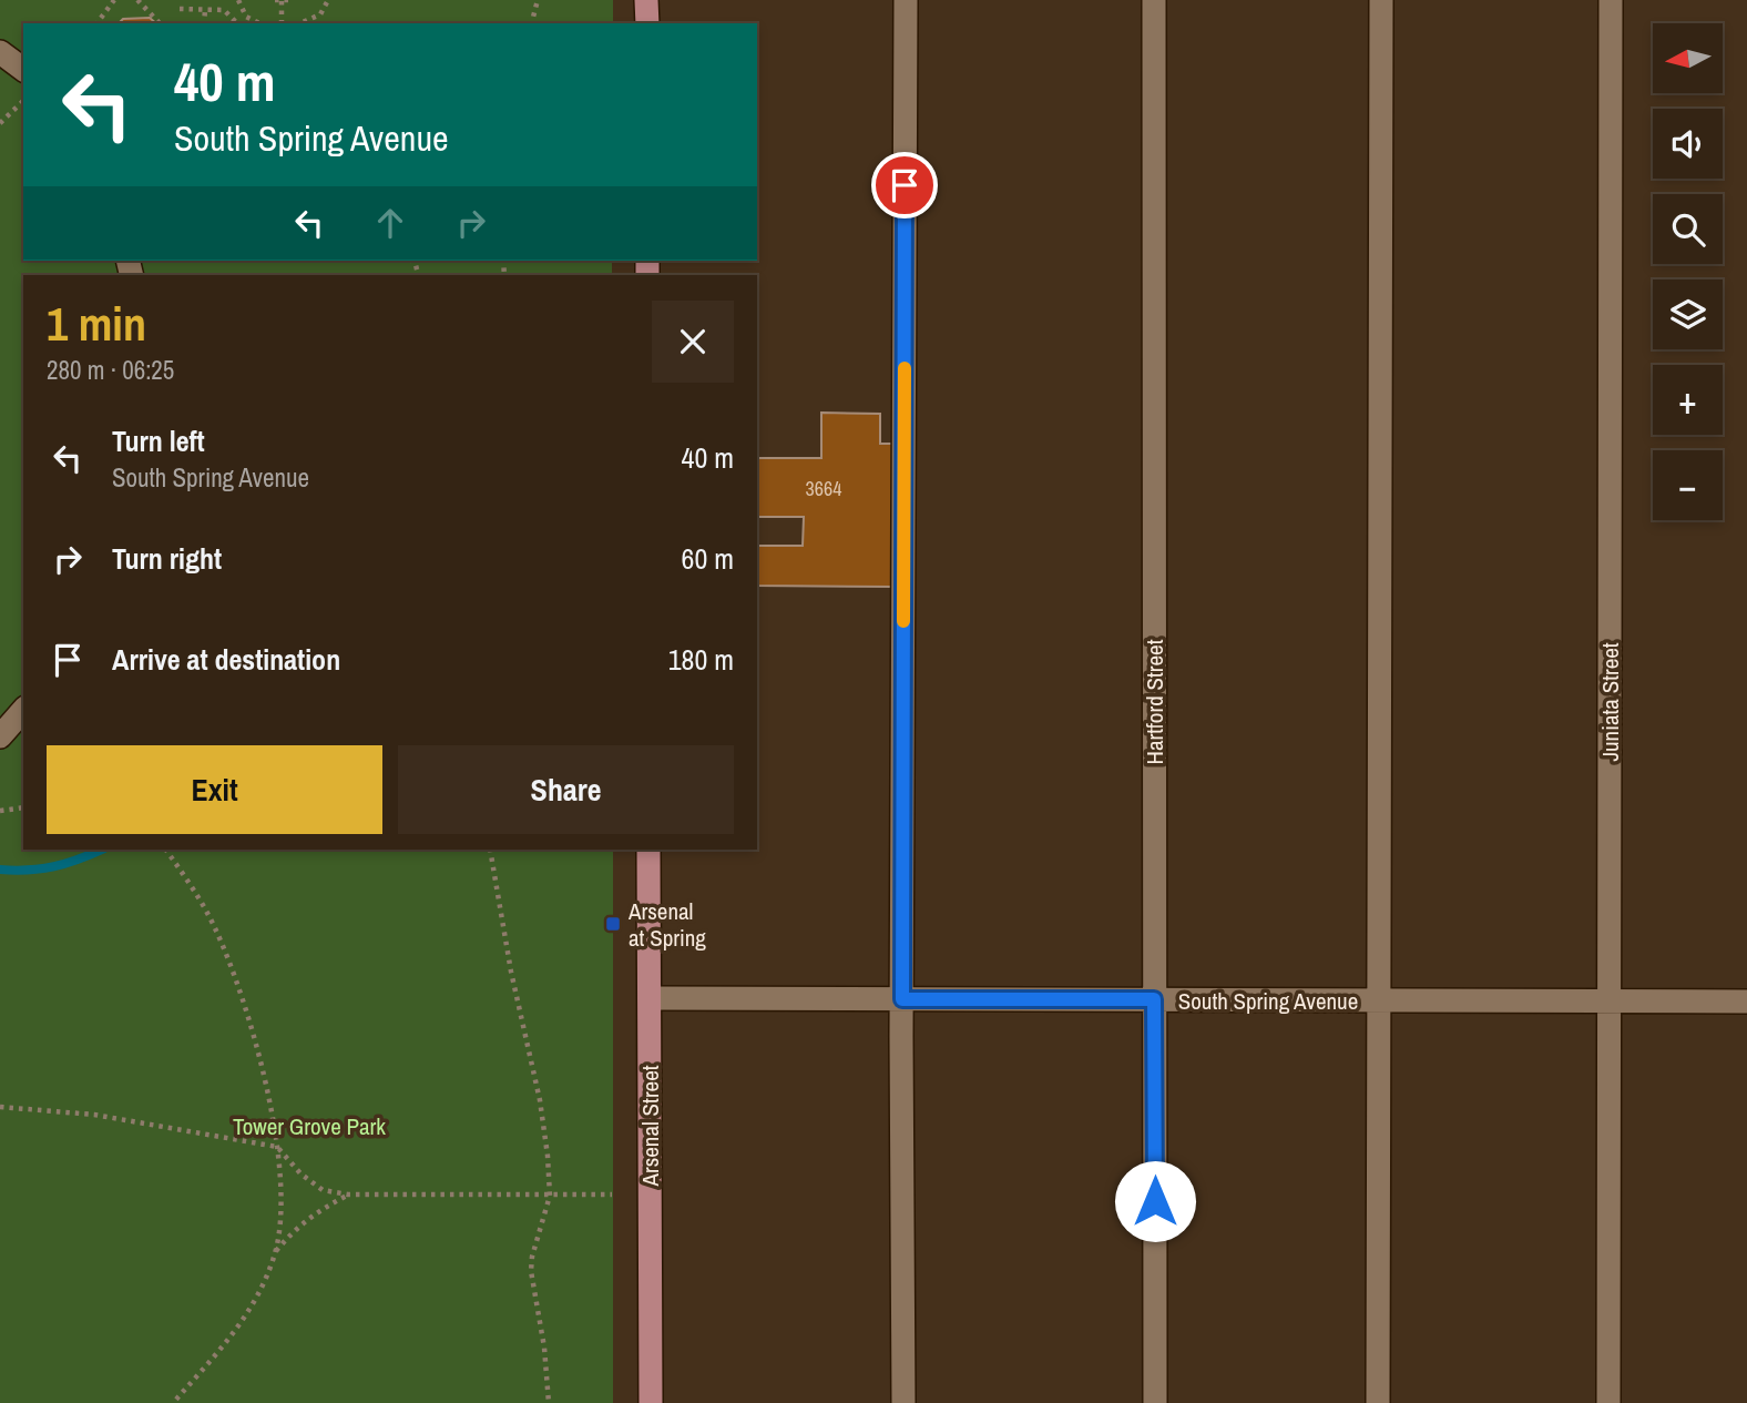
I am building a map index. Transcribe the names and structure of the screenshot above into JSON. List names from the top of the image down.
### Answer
{
  "streets": {
    "main road": ["Arsenal Street"],
    "street": ["Hartford Street", "Juniata Street", "South Spring Avenue"]
  },
  "crossings": [
    ["Hartford Street", "South Spring Avenue"],
    ["Juniata Street", "South Spring Avenue"],
    ["South Spring Avenue", "Arsenal Street"]
  ],
  "parks": ["Tower Grove Park"],
  "places": {
    "transit": ["Arsenal at Spring"]
  },
  "house_numbers": ["3664"],
  "north": "left",
  "page": {
    "map_buttons": ["+", "−"],
    "turn": ["40 m", "South Spring Avenue"],
    "heading": ["1 min", "280 m · 06:25"],
    "list": [
      {
        "name": "Turn left",
        "note": "South Spring Avenue",
        "value": "40 m"
      },
      {
        "name": "Turn right",
        "value": "60 m"
      },
      {
        "name": "Arrive at destination",
        "value": "180 m"
      }
    ],
    "buttons": ["Exit", "Share"]
  }
}
